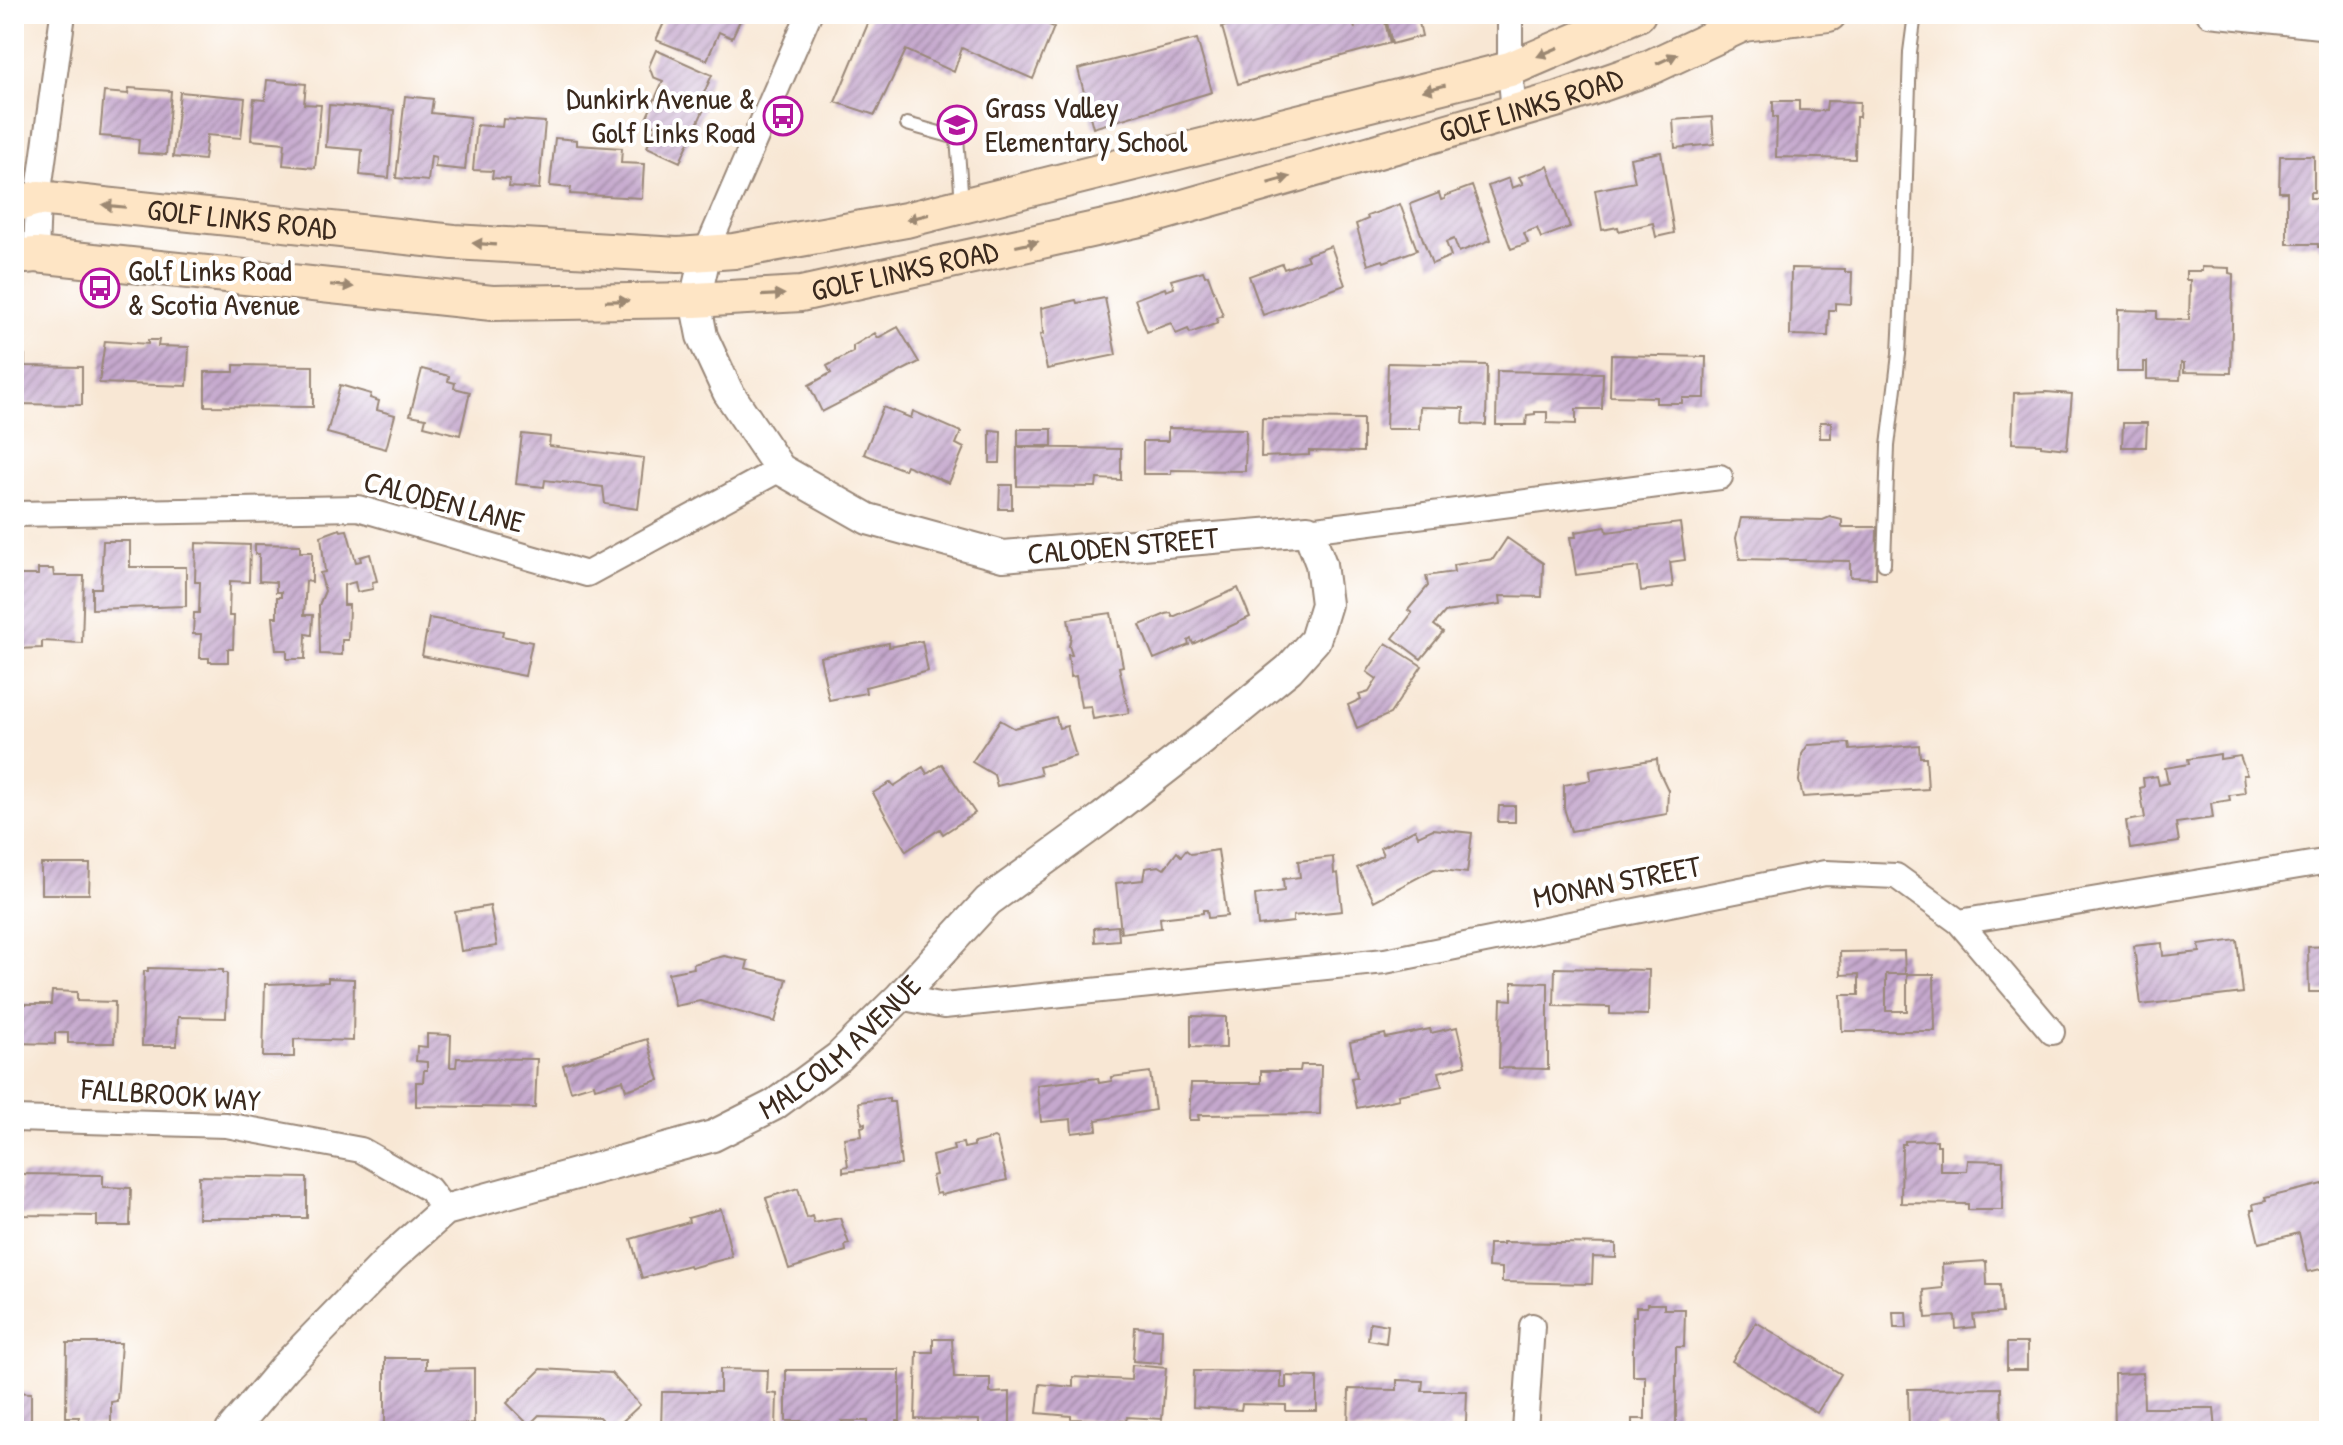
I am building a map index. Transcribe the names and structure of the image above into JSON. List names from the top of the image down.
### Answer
{
  "streets": {
    "main road": ["GOLF LINKS ROAD"],
    "street": [
      "CALODEN LANE",
      "CALODEN STREET",
      "MONAN STREET",
      "MALCOLM AVENUE",
      "FALLBROOK WAY"
    ]
  },
  "crossings": [
    ["GOLF LINKS ROAD", "CALODEN STREET"],
    ["CALODEN LANE", "CALODEN STREET"],
    ["CALODEN STREET", "MALCOLM AVENUE"],
    ["MONAN STREET", "MALCOLM AVENUE"],
    ["MALCOLM AVENUE", "FALLBROOK WAY"]
  ],
  "places": {
    "bus stop": ["Dunkirk Avenue & Golf Links Road", "Golf Links Road & Scotia Avenue"],
    "school or university": ["Grass Valley Elementary School"]
  }
}
